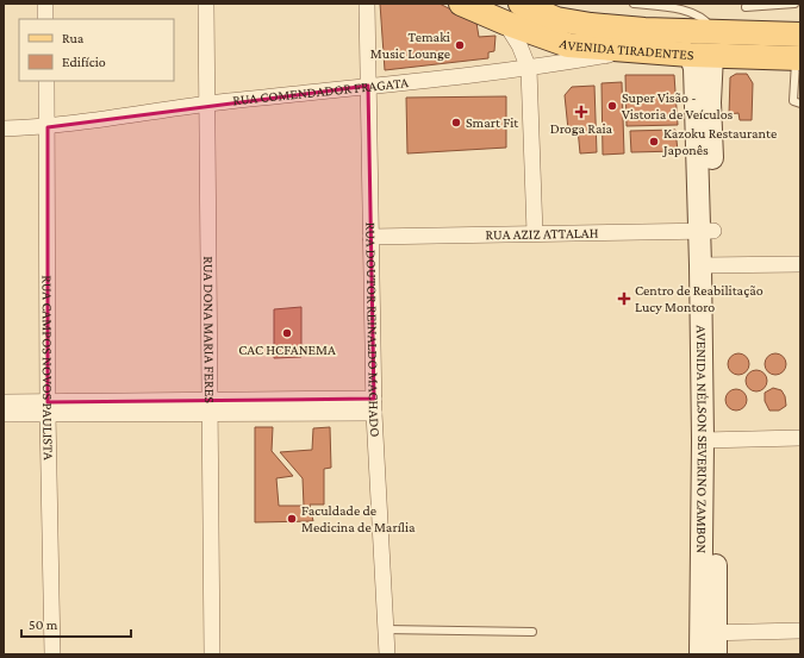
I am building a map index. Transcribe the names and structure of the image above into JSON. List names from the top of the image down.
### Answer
{
  "streets": {
    "main road": ["AVENIDA TIRADENTES", "AVENIDA NÉLSON SEVERINO ZAMBON"],
    "street": [
      "RUA COMENDADOR FRAGATA",
      "RUA AZIZ ATTALAH",
      "RUA DONA MARIA FERES",
      "RUA DOUTOR REINALDO MACHADO",
      "RUA CAMPOS NOVOS PAULISTA"
    ]
  },
  "crossings": [
    ["AVENIDA TIRADENTES", "RUA COMENDADOR FRAGATA"],
    ["AVENIDA TIRADENTES", "AVENIDA NÉLSON SEVERINO ZAMBON"],
    ["RUA COMENDADOR FRAGATA", "RUA DONA MARIA FERES"],
    ["RUA COMENDADOR FRAGATA", "RUA DOUTOR REINALDO MACHADO"],
    ["RUA COMENDADOR FRAGATA", "RUA CAMPOS NOVOS PAULISTA"],
    ["RUA AZIZ ATTALAH", "RUA DOUTOR REINALDO MACHADO"],
    ["RUA AZIZ ATTALAH", "AVENIDA NÉLSON SEVERINO ZAMBON"]
  ],
  "places": {
    "other": [
      "Temaki Music Lounge",
      "Super Visão - Vistoria de Veículos",
      "Smart Fit",
      "Kazoku Restaurante Japonês",
      "CAC HCFANEMA",
      "Faculdade de Medicina de Marília"
    ],
    "health": ["Droga Raia", "Centro de Reabilitação Lucy Montoro"]
  },
  "legend": ["Rua", "Edifício"],
  "scale_bar": "50 m"
}
